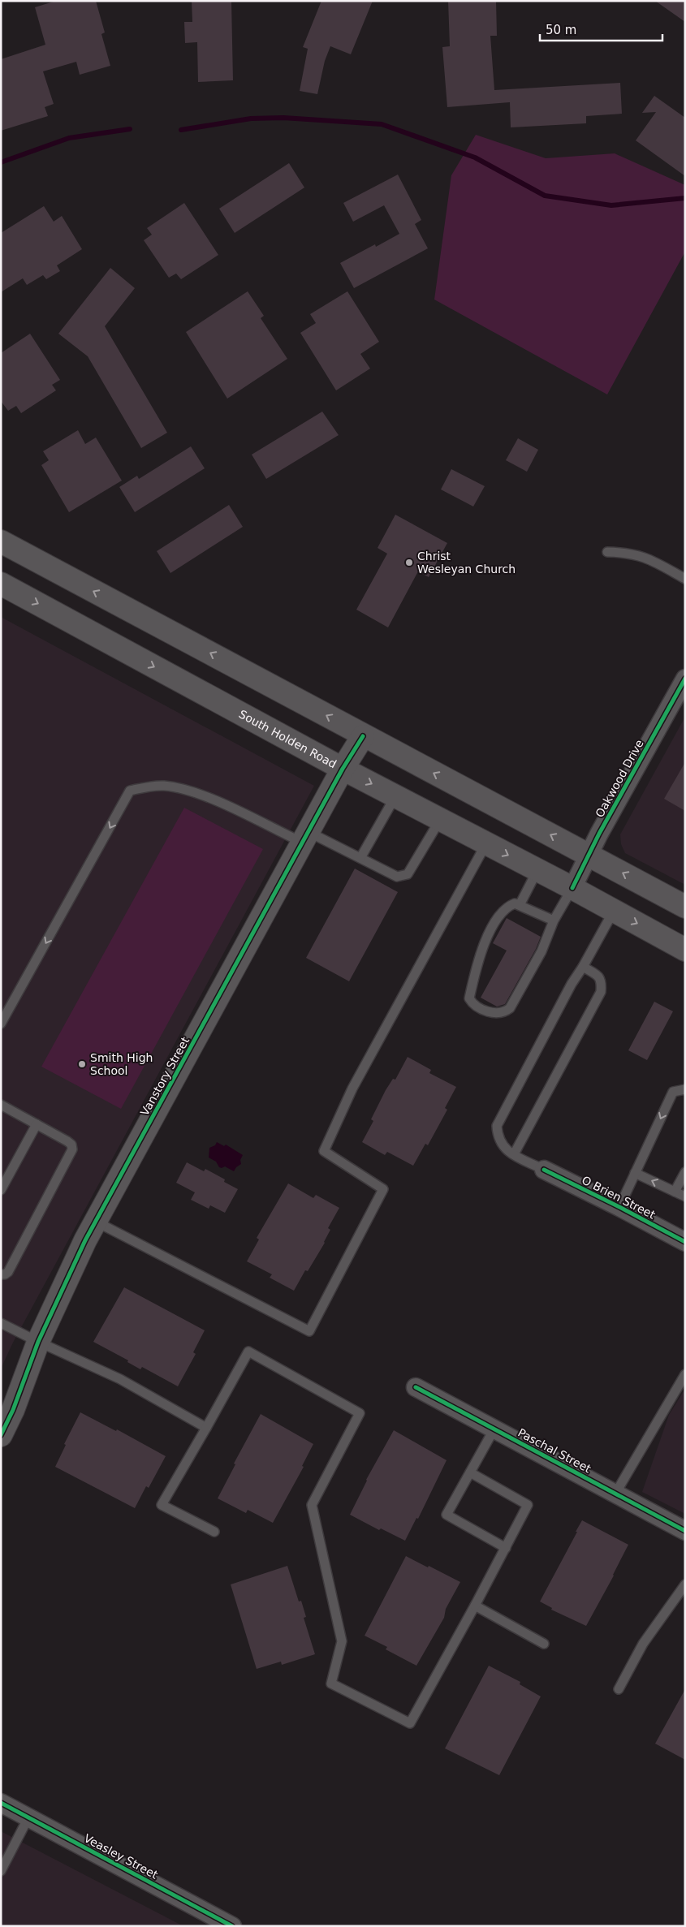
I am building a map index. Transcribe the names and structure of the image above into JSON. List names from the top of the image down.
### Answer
{
  "streets": {
    "main road": ["South Holden Road", "Vanstory Street"],
    "street": [
      "Oakwood Drive",
      "O Brien Street",
      "Paschal Street",
      "Veasley Street"
    ]
  },
  "crossings": [
    ["South Holden Road", "Oakwood Drive"],
    ["South Holden Road", "Vanstory Street"]
  ],
  "places": ["Christ Wesleyan Church", "Smith High School"],
  "scale_bar": "50 m"
}
